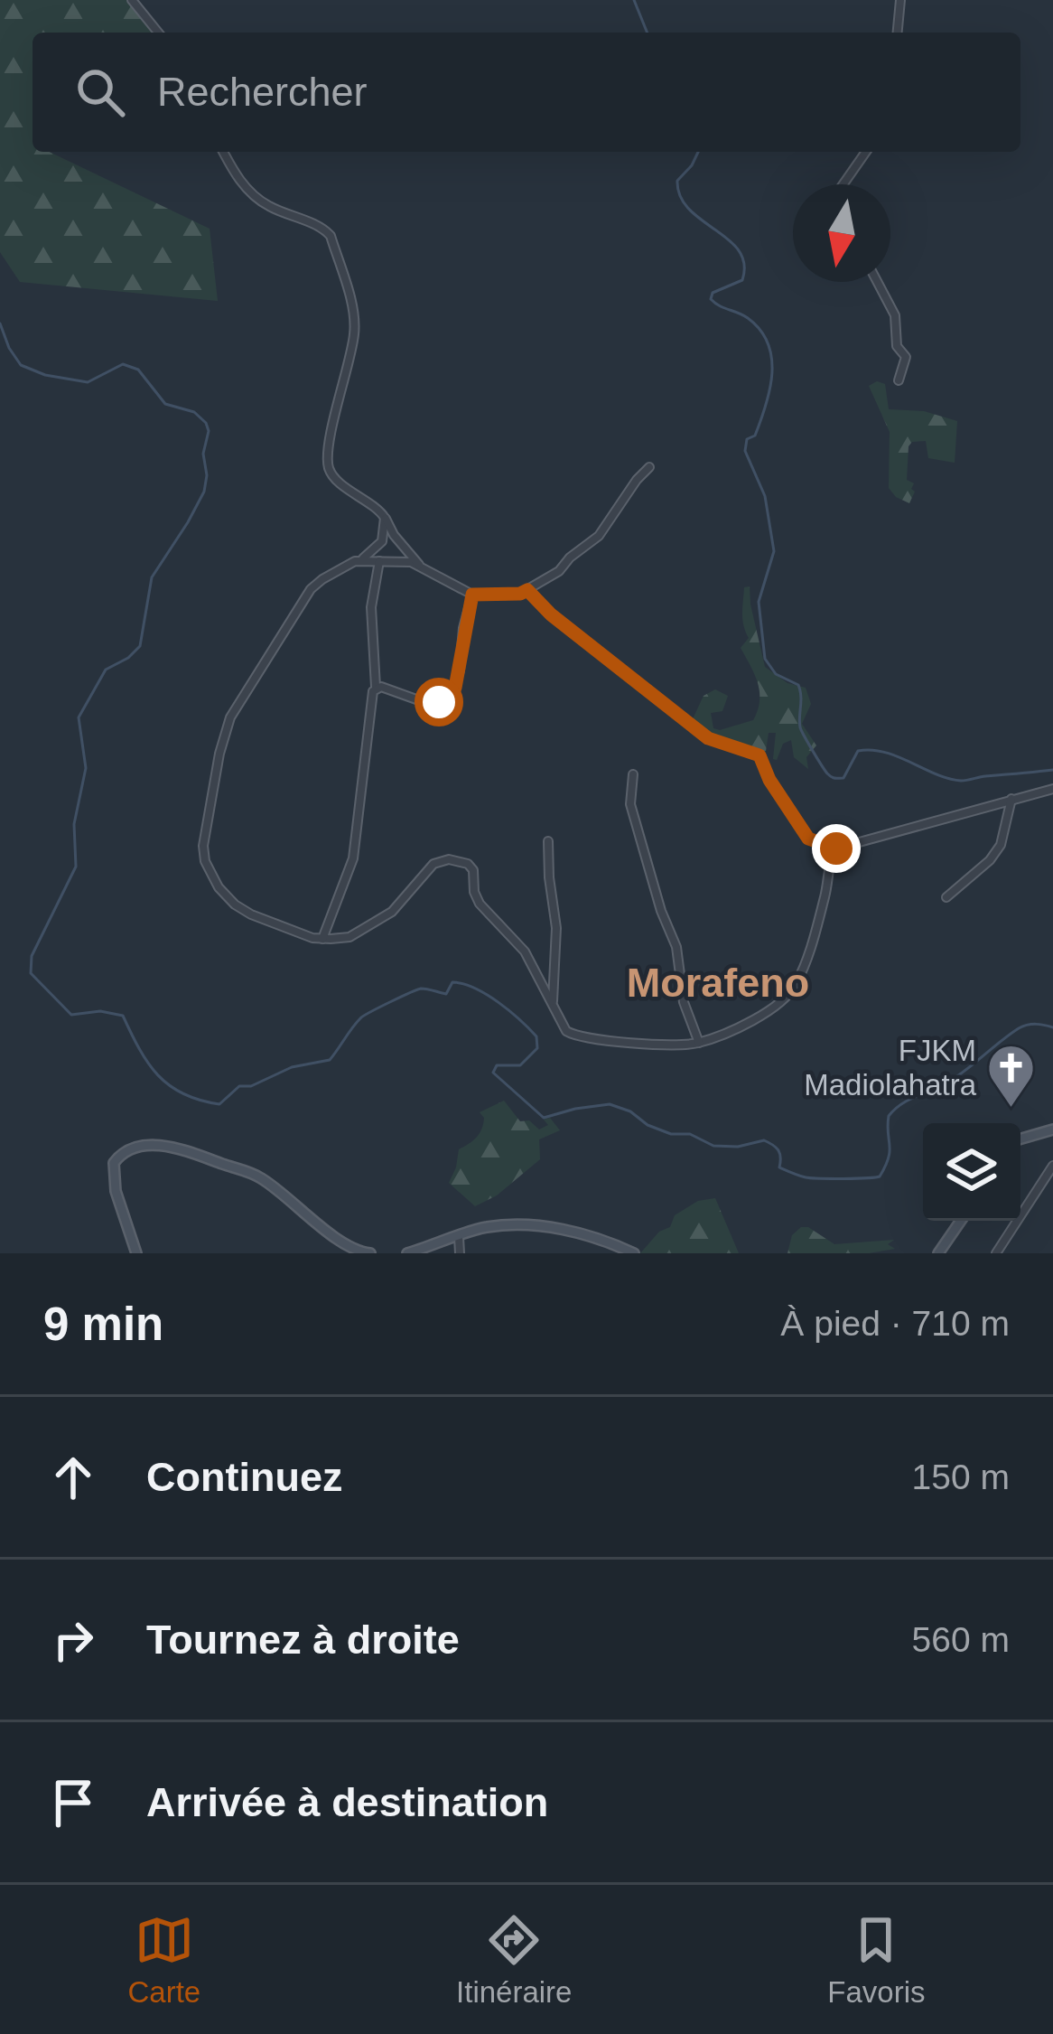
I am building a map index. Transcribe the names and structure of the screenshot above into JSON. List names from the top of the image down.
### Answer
{
  "districts": ["Morafeno"],
  "places": {
    "church": ["FJKM Madiolahatra"]
  },
  "north": "bottom",
  "page": {
    "search": "Rechercher",
    "heading": ["9 min", "À pied · 710 m"],
    "list": [
      ["Continuez", "150 m"],
      ["Tournez à droite", "560 m"],
      "Arrivée à destination"
    ],
    "nav": ["Carte", "Itinéraire", "Favoris"]
  }
}
